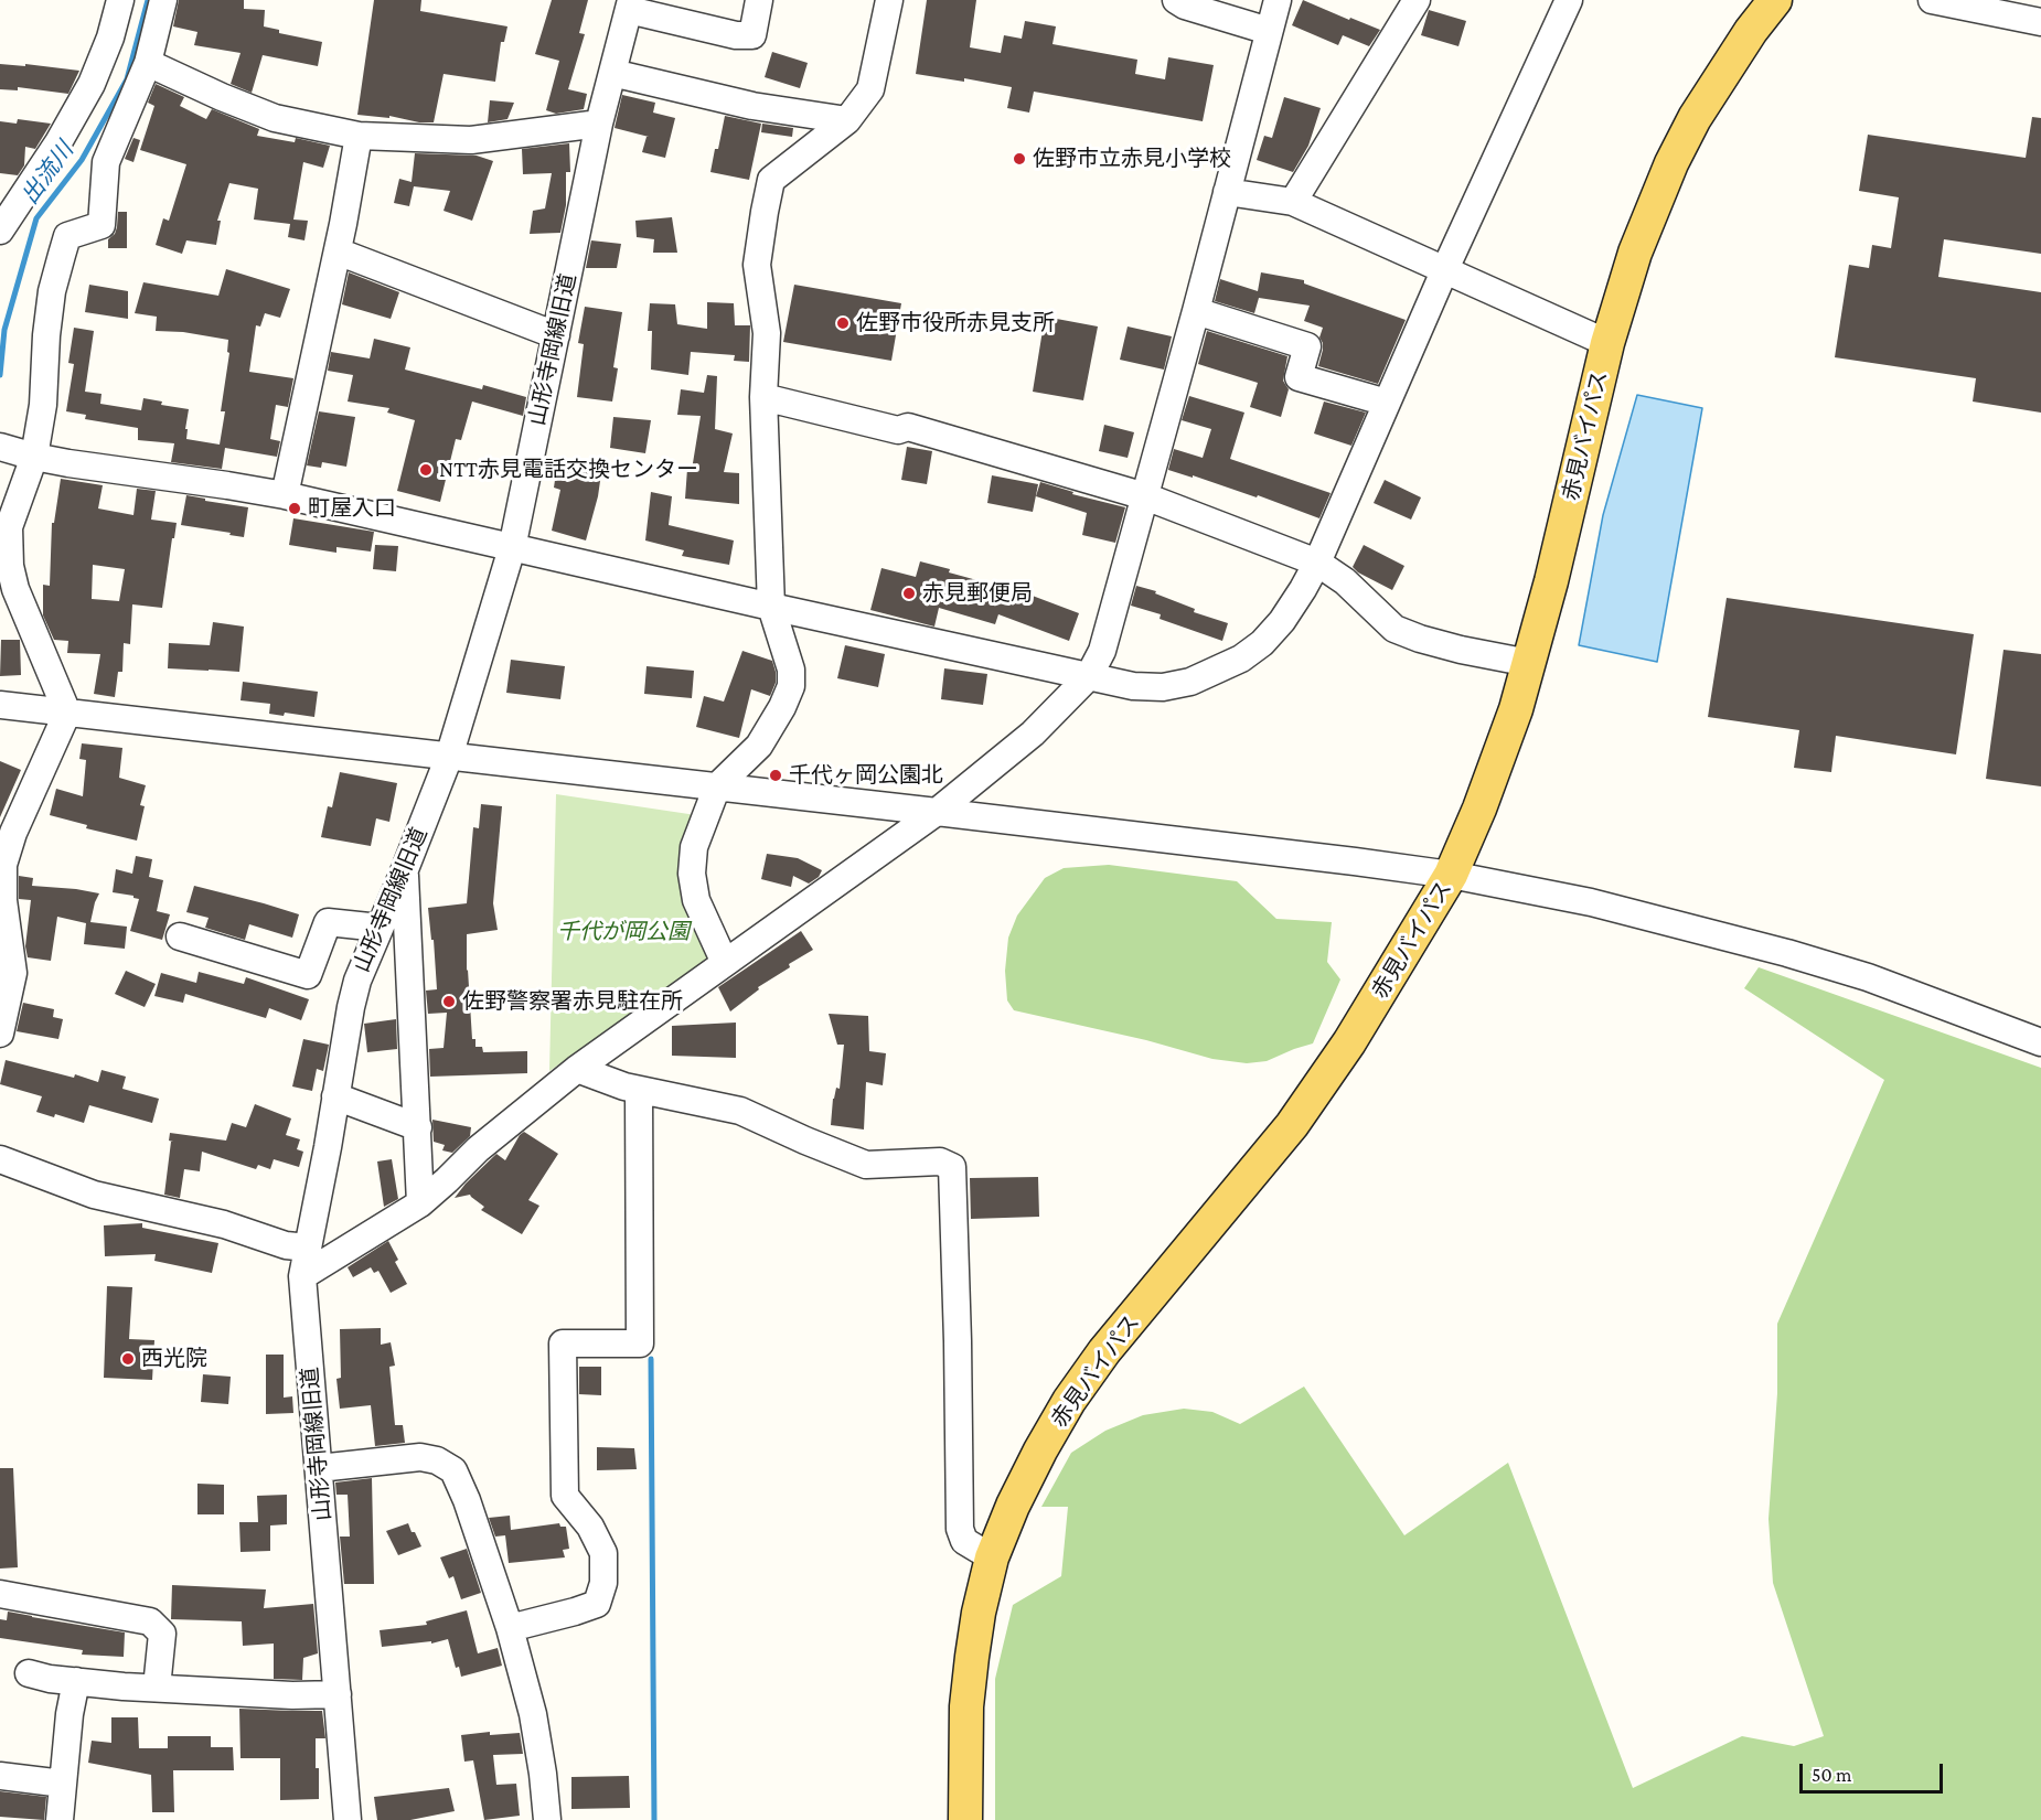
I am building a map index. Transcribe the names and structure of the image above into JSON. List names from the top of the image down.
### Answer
{
  "streets": {
    "main road": ["赤見バイパス"],
    "street": ["山形寺岡線旧道"]
  },
  "water": ["出流川"],
  "parks": ["千代が岡公園"],
  "places": [
    "佐野市立赤見小学校",
    "佐野市役所赤見支所",
    "NTT赤見電話交換センター",
    "町屋入口",
    "赤見郵便局",
    "千代ヶ岡公園北",
    "佐野警察署赤見駐在所",
    "西光院"
  ],
  "scale_bar": "50 m"
}
